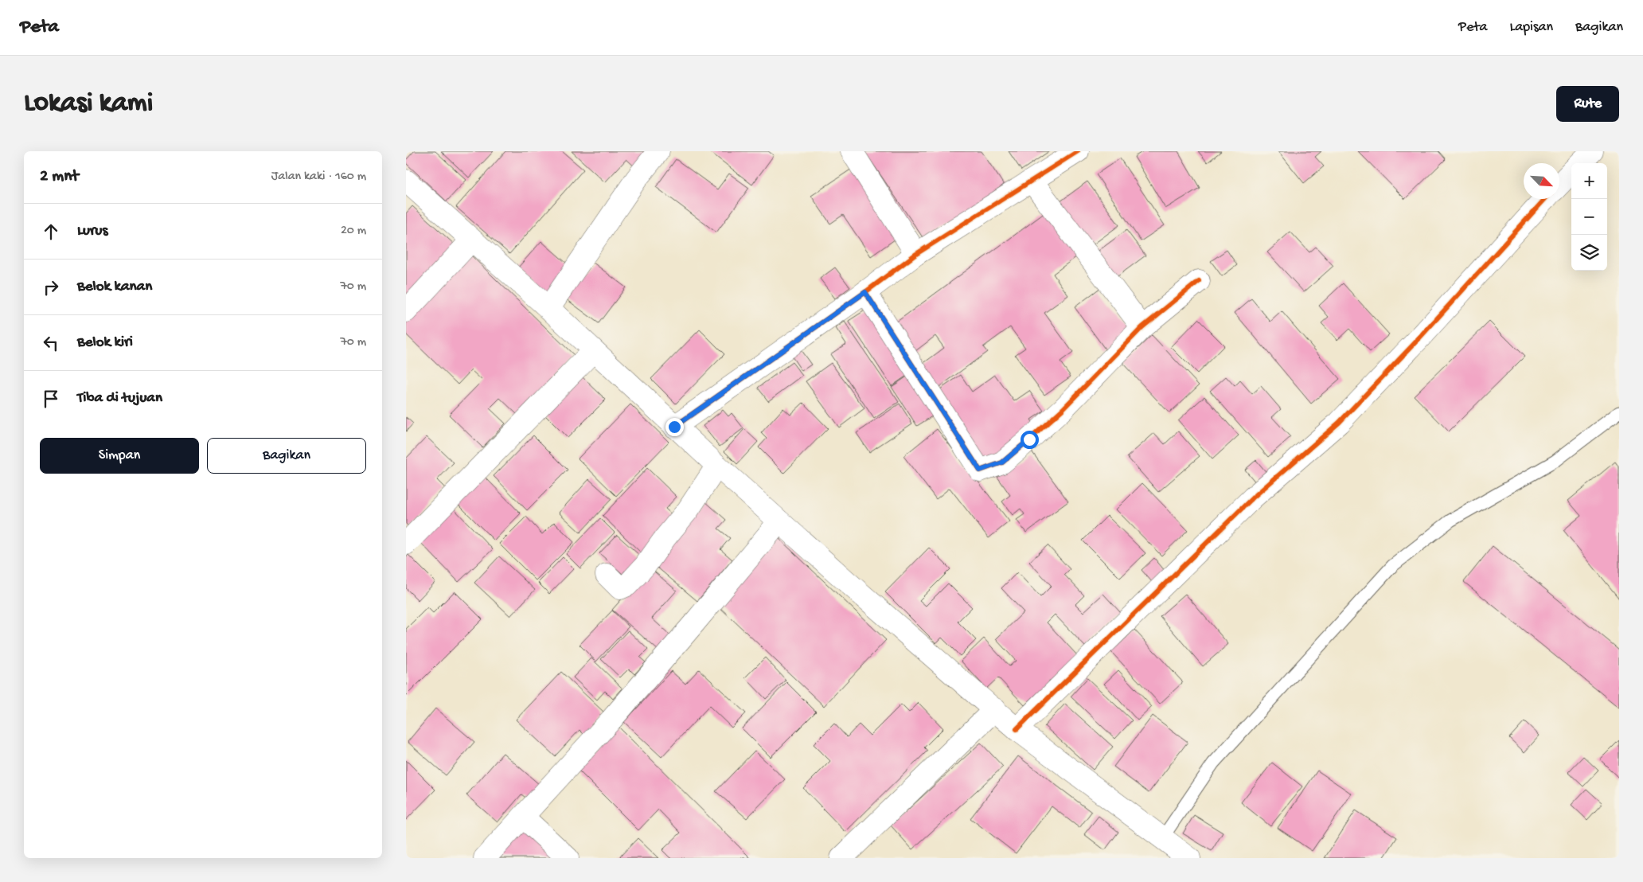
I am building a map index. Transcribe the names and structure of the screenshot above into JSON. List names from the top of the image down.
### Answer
{
  "north": "bottom right",
  "page": {
    "header": "Peta",
    "nav": ["Peta", "Lapisan", "Bagikan"],
    "buttons": [
      "Rute",
      ["Simpan", "Bagikan"]
    ],
    "title": "Lokasi kami",
    "heading": ["2 mnt", "Jalan kaki · 160 m"],
    "map_buttons": ["+", "−"],
    "list": [
      ["Lurus", "20 m"],
      ["Belok kanan", "70 m"],
      ["Belok kiri", "70 m"],
      "Tiba di tujuan"
    ]
  }
}
